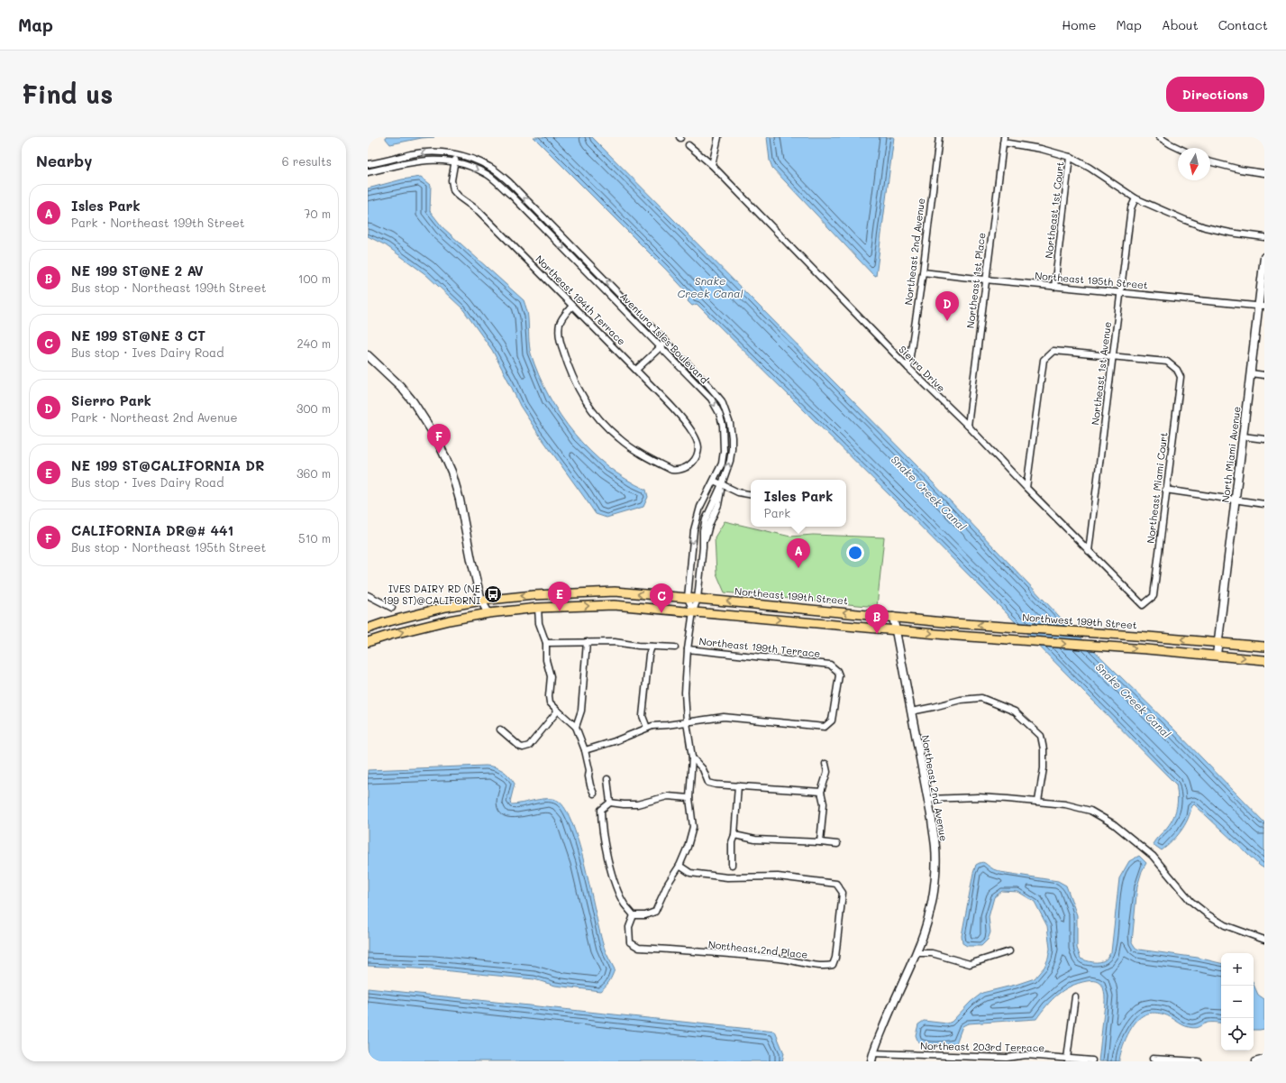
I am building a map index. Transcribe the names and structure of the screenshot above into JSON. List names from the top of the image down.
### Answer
{
  "streets": {
    "main road": ["Northeast 199th Street", "Northwest 199th Street"],
    "street": [
      "Northeast 1st Court",
      "Northeast 2nd Avenue",
      "Northeast 1st Place",
      "Northeast 195th Street",
      "Northeast 194th Terrace",
      "Aventura Isles Boulevard",
      "Sierra Drive",
      "Northeast 1st Avenue",
      "North Miami Avenue",
      "Northeast Miami Court",
      "Northeast 199th Terrace",
      "Northeast 2nd Place",
      "Northeast 203rd Terrace"
    ]
  },
  "crossings": [
    ["Northeast 1st Court", "Northeast 195th Street"],
    ["Northeast 2nd Avenue", "Northeast 195th Street"],
    ["Northeast 2nd Avenue", "Sierra Drive"],
    ["Northeast 2nd Avenue", "Northeast 199th Street"],
    ["Northeast 2nd Avenue", "Northwest 199th Street"],
    ["Northeast 2nd Avenue", "Northeast 203rd Terrace"],
    ["Northeast 1st Place", "Northeast 195th Street"],
    ["Northeast 1st Place", "Sierra Drive"],
    ["Northeast 195th Street", "Northeast 1st Avenue"],
    ["Northeast 195th Street", "North Miami Avenue"],
    ["Northeast 194th Terrace", "Aventura Isles Boulevard"],
    ["Aventura Isles Boulevard", "Northeast 199th Street"],
    ["Sierra Drive", "Northeast 1st Avenue"],
    ["Sierra Drive", "Northeast Miami Court"],
    ["Northeast 1st Avenue", "Northeast Miami Court"],
    ["North Miami Avenue", "Northwest 199th Street"],
    ["Northeast 199th Street", "Northwest 199th Street"]
  ],
  "water": ["Snake Creek Canal"],
  "places": {
    "bus stop": ["IVES DAIRY RD (NE 199 ST)@CALIFORNI"]
  },
  "north": "bottom",
  "page": {
    "header": "Map",
    "nav": [
      "Home",
      "Map",
      "About",
      "Contact"
    ],
    "buttons": "Directions",
    "title": "Find us",
    "heading": ["Nearby", "6 results"],
    "list": [
      {
        "mark": "A",
        "name": "Isles Park",
        "note": "Park · Northeast 199th Street",
        "value": "70 m"
      },
      {
        "mark": "B",
        "name": "NE 199 ST@NE 2 AV",
        "note": "Bus stop · Northeast 199th Street",
        "value": "100 m"
      },
      {
        "mark": "C",
        "name": "NE 199 ST@NE 3 CT",
        "note": "Bus stop · Ives Dairy Road",
        "value": "240 m"
      },
      {
        "mark": "D",
        "name": "Sierro Park",
        "note": "Park · Northeast 2nd Avenue",
        "value": "300 m"
      },
      {
        "mark": "E",
        "name": "NE 199 ST@CALIFORNIA DR",
        "note": "Bus stop · Ives Dairy Road",
        "value": "360 m"
      },
      {
        "mark": "F",
        "name": "CALIFORNIA DR@# 441",
        "note": "Bus stop · Northeast 195th Street",
        "value": "510 m"
      }
    ],
    "pins": [
      "D",
      "F",
      "A",
      "E",
      "C",
      "B"
    ],
    "popup": ["Isles Park", "Park"],
    "map_buttons": ["+", "−"]
  }
}
